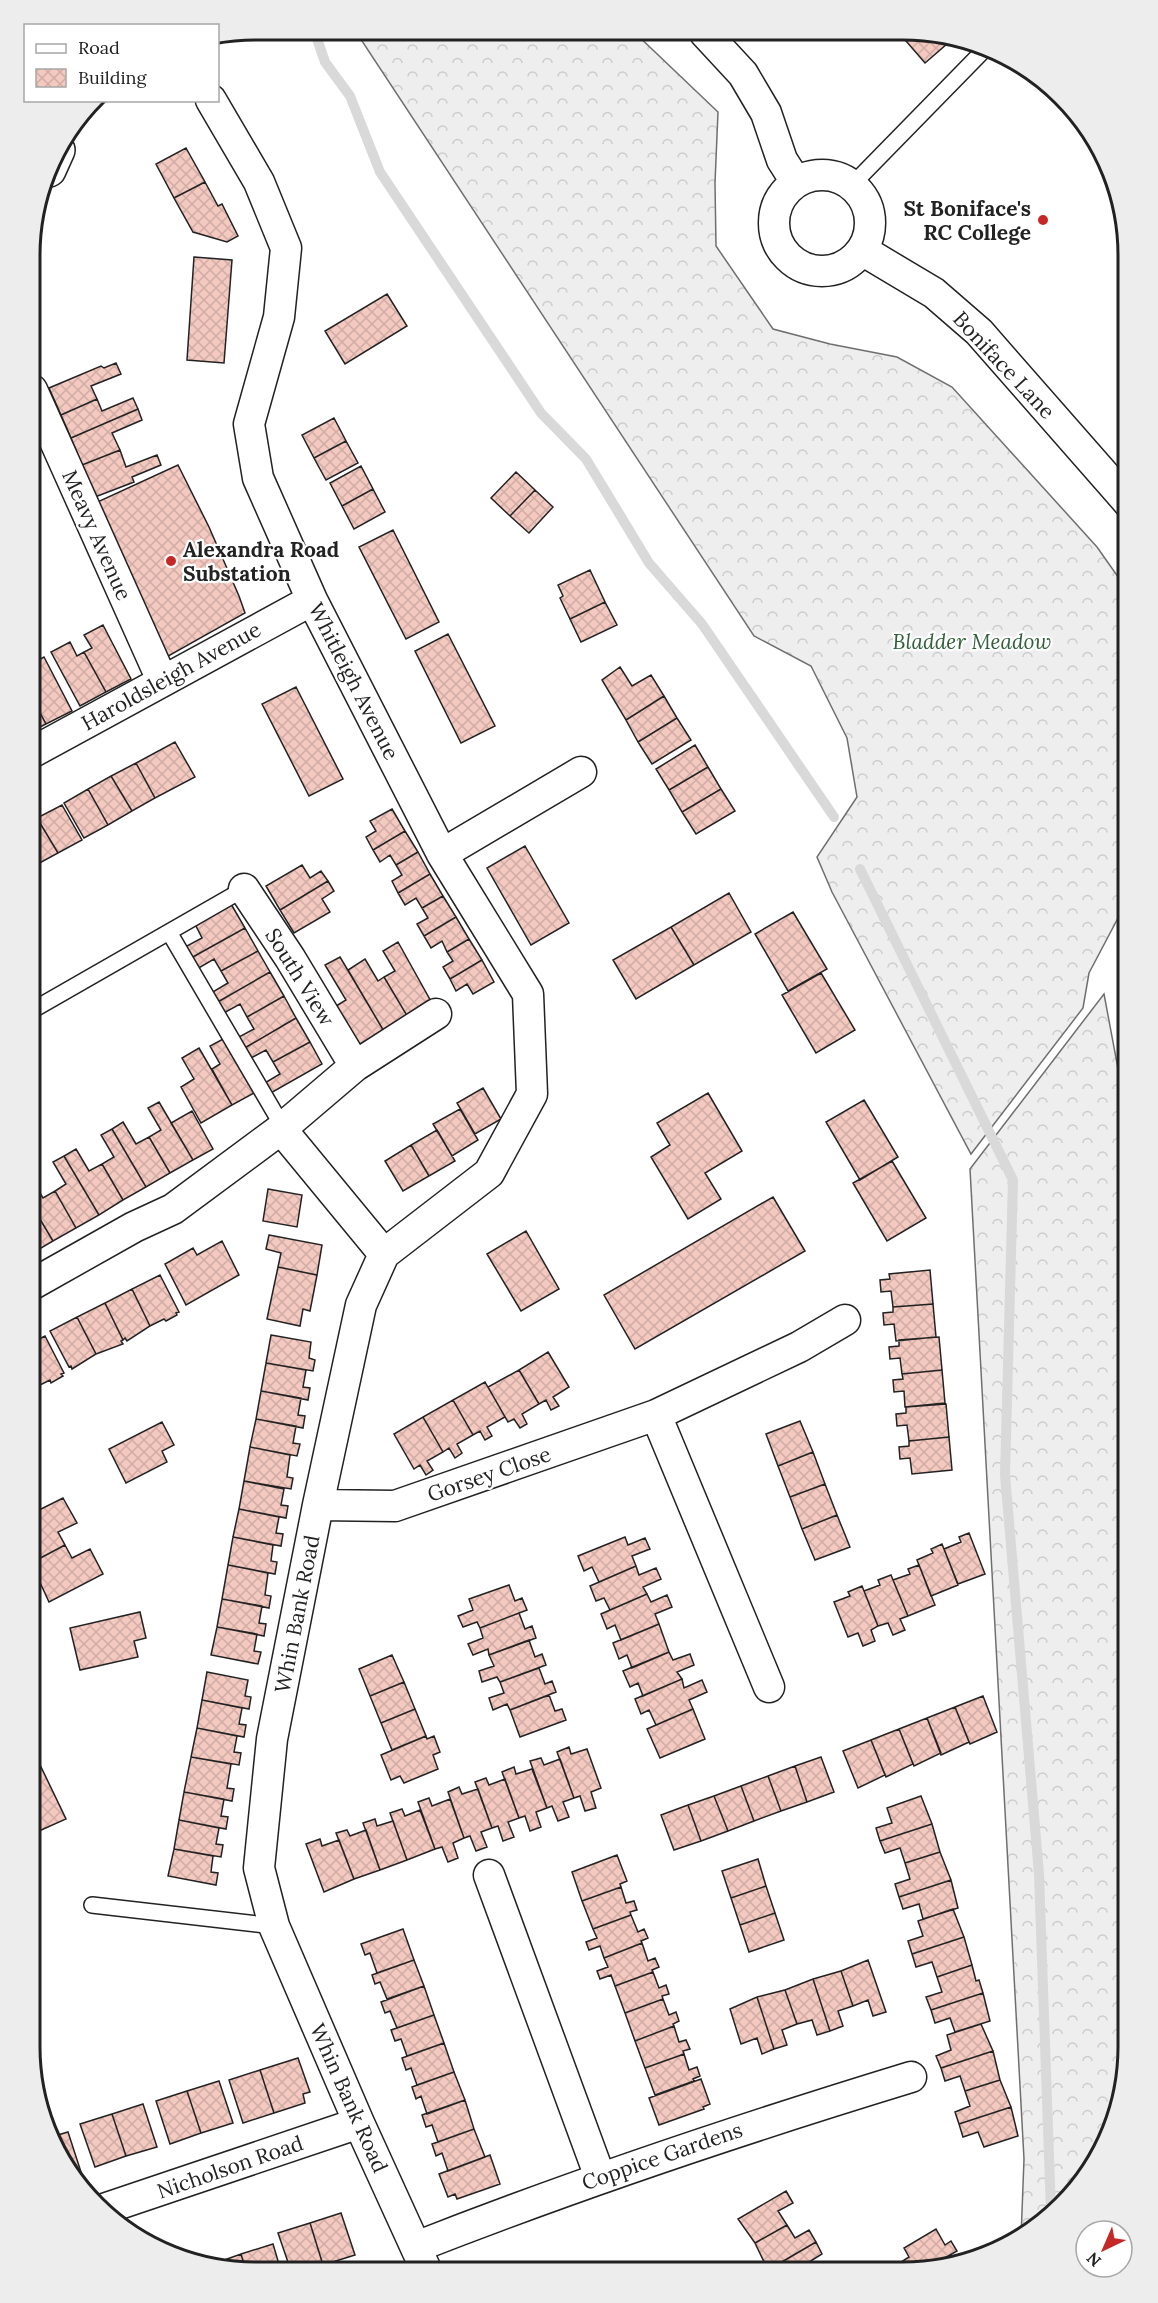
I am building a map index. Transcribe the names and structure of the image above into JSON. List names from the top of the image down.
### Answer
{
  "streets": {
    "street": [
      "Boniface Lane",
      "Meavy Avenue",
      "Haroldsleigh Avenue",
      "Whitleigh Avenue",
      "South View",
      "Gorsey Close",
      "Whin Bank Road",
      "Coppice Gardens",
      "Nicholson Road"
    ]
  },
  "crossings": [
    ["Meavy Avenue", "Haroldsleigh Avenue"],
    ["Haroldsleigh Avenue", "Whitleigh Avenue"],
    ["Whitleigh Avenue", "Whin Bank Road"],
    ["Gorsey Close", "Whin Bank Road"],
    ["Whin Bank Road", "Coppice Gardens"],
    ["Whin Bank Road", "Nicholson Road"]
  ],
  "parks": ["Bladder Meadow"],
  "places": ["St Boniface's RC College", "Alexandra Road Substation"],
  "legend": ["Road", "Building"],
  "north": "bottom left"
}
